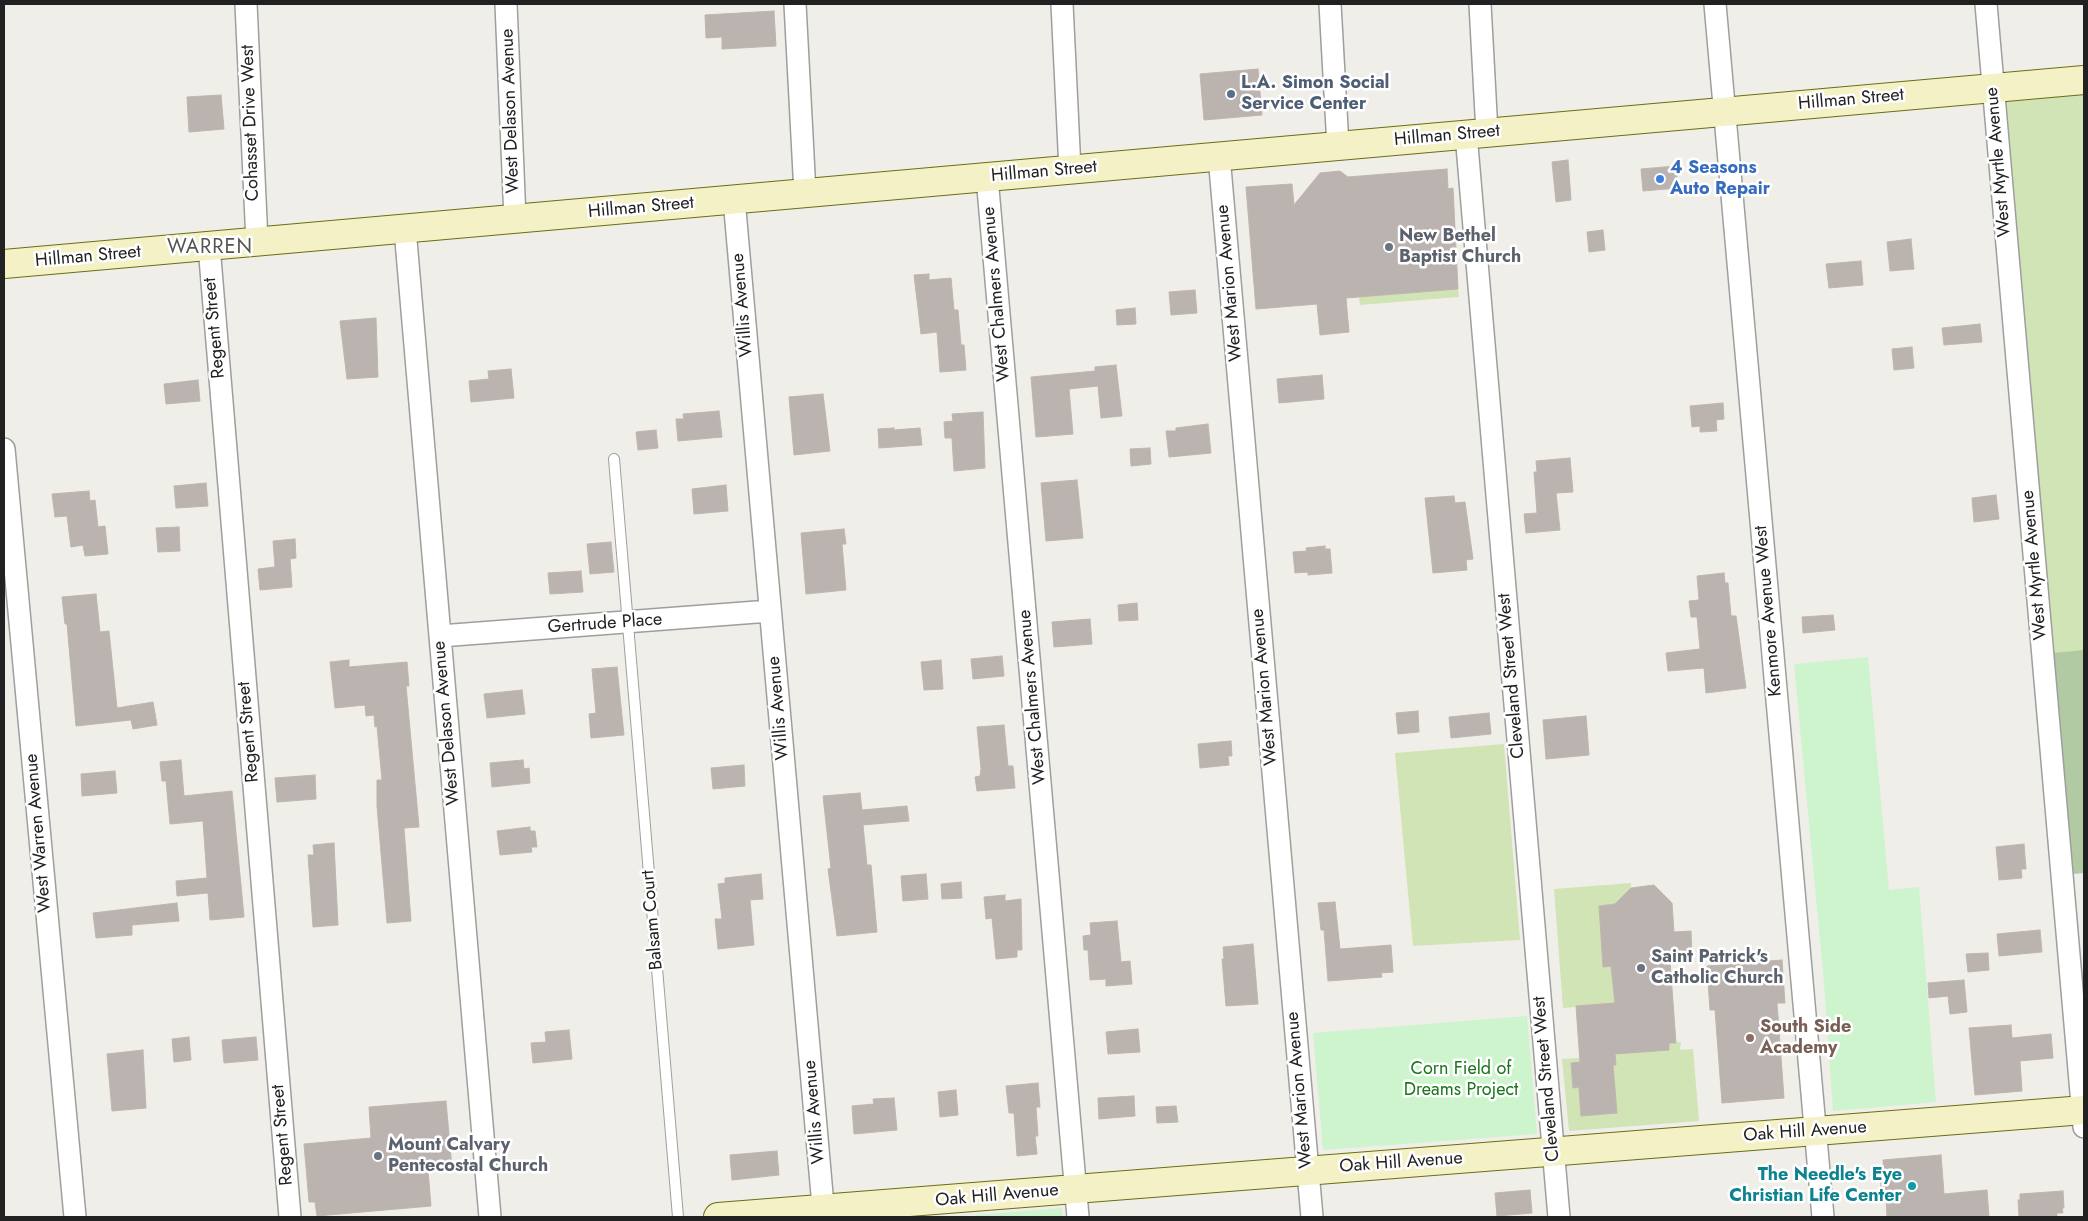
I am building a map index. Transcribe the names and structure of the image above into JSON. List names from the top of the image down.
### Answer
{
  "streets": {
    "street": [
      "Hillman Street",
      "West Delason Avenue",
      "Cohasset Drive West",
      "West Myrtle Avenue",
      "West Marion Avenue",
      "West Chalmers Avenue",
      "Willis Avenue",
      "Regent Street",
      "Kenmore Avenue West",
      "Gertrude Place",
      "Cleveland Street West",
      "West Warren Avenue",
      "Oak Hill Avenue"
    ],
    "lane": ["Balsam Court"]
  },
  "crossings": [
    ["Hillman Street", "West Delason Avenue"],
    ["Hillman Street", "Cohasset Drive West"],
    ["Hillman Street", "West Myrtle Avenue"],
    ["Hillman Street", "West Marion Avenue"],
    ["Hillman Street", "West Chalmers Avenue"],
    ["Hillman Street", "Willis Avenue"],
    ["Hillman Street", "Regent Street"],
    ["Hillman Street", "Kenmore Avenue West"],
    ["Hillman Street", "Cleveland Street West"],
    ["West Delason Avenue", "Gertrude Place"],
    ["West Myrtle Avenue", "Oak Hill Avenue"],
    ["West Marion Avenue", "Oak Hill Avenue"],
    ["West Chalmers Avenue", "Oak Hill Avenue"],
    ["Willis Avenue", "Gertrude Place"],
    ["Willis Avenue", "Oak Hill Avenue"],
    ["Kenmore Avenue West", "Oak Hill Avenue"],
    ["Gertrude Place", "Balsam Court"],
    ["Cleveland Street West", "Oak Hill Avenue"]
  ],
  "districts": ["WARREN"],
  "parks": ["Corn Field of Dreams Project"],
  "places": [
    "L.A. Simon Social Service Center",
    "4 Seasons Auto Repair",
    "New Bethel Baptist Church",
    "Saint Patrick's Catholic Church",
    "South Side Academy",
    "Mount Calvary Pentecostal Church",
    "The Needle's Eye Christian Life Center"
  ]
}
